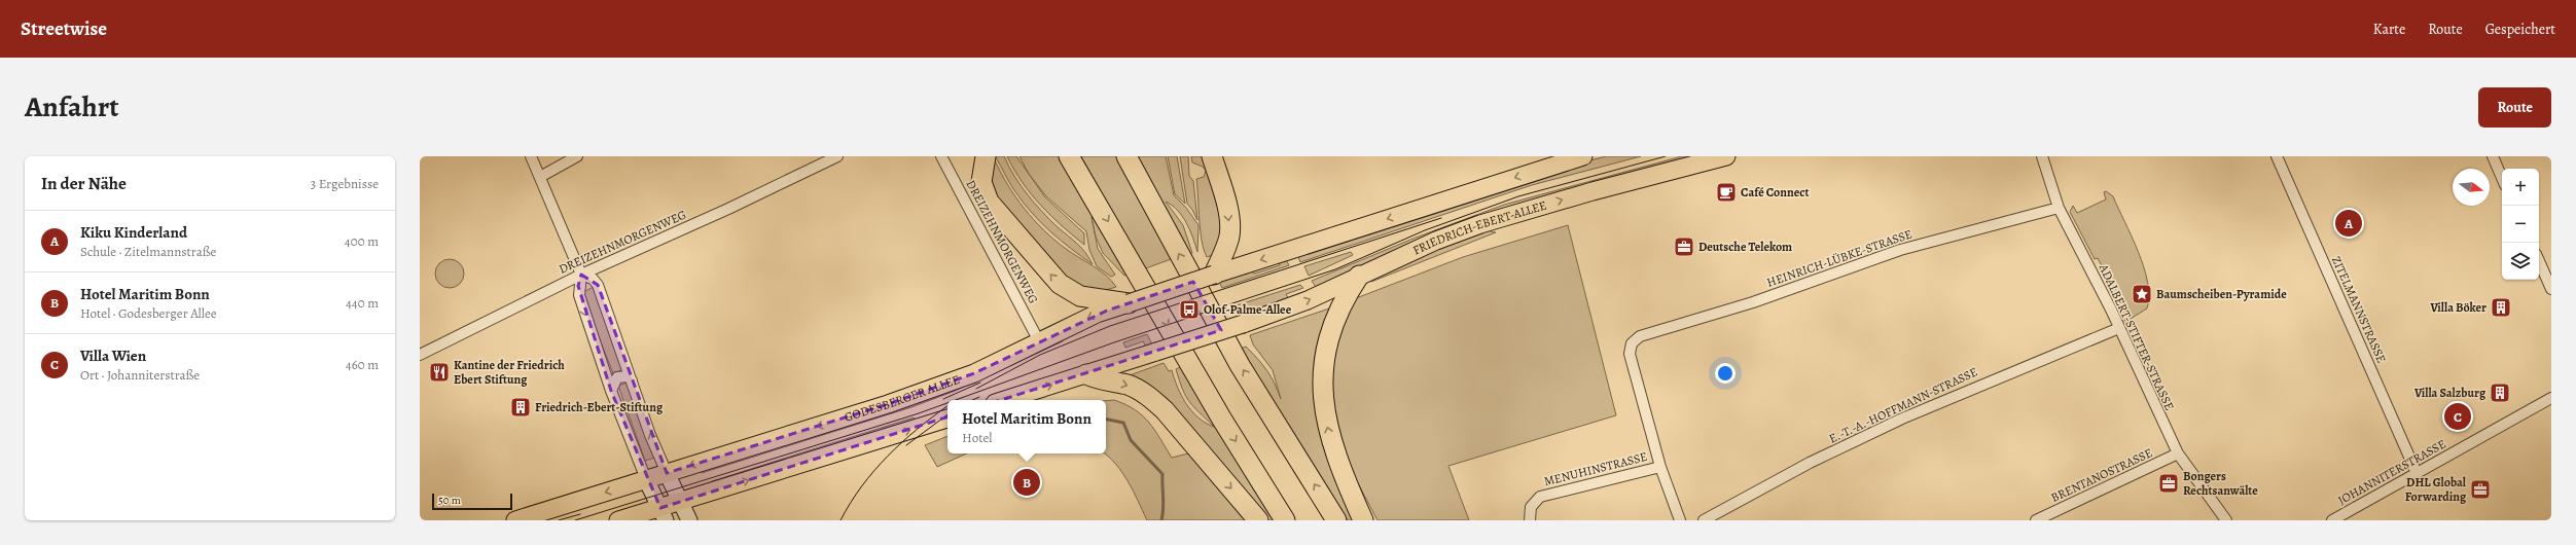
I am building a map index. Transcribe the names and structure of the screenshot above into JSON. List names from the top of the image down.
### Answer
{
  "streets": {
    "main road": ["FRIEDRICH-EBERT-ALLEE", "GODESBERGER ALLEE"],
    "street": [
      "DREIZEHNMORGENWEG",
      "HEINRICH-LÜBKE-STRASSE",
      "ZITELMANNSTRASSE",
      "ADALBERT-STIFTER-STRASSE",
      "E.-T.-A.-HOFFMANN-STRASSE",
      "MENUHINSTRASSE",
      "JOHANNITERSTRASSE",
      "BRENTANOSTRASSE"
    ]
  },
  "crossings": [
    ["DREIZEHNMORGENWEG", "GODESBERGER ALLEE"],
    ["HEINRICH-LÜBKE-STRASSE", "ADALBERT-STIFTER-STRASSE"],
    ["HEINRICH-LÜBKE-STRASSE", "MENUHINSTRASSE"],
    ["ZITELMANNSTRASSE", "JOHANNITERSTRASSE"],
    ["ADALBERT-STIFTER-STRASSE", "E.-T.-A.-HOFFMANN-STRASSE"],
    ["ADALBERT-STIFTER-STRASSE", "BRENTANOSTRASSE"]
  ],
  "places": {
    "cafe": ["Café Connect"],
    "office": ["Deutsche Telekom", "Bongers Rechtsanwälte", "DHL Global Forwarding"],
    "place": ["Baumscheiben-Pyramide"],
    "building": ["Villa Böker", "Villa Salzburg", "Friedrich-Ebert-Stiftung"],
    "bus stop": ["Olof-Palme-Allee"],
    "restaurant": ["Kantine der Friedrich Ebert Stiftung"]
  },
  "scale_bar": "50 m",
  "north": "right",
  "page": {
    "header": "Streetwise",
    "nav": ["Karte", "Route", "Gespeichert"],
    "title": "Anfahrt",
    "buttons": "Route",
    "heading": ["In der Nähe", "3 Ergebnisse"],
    "map_buttons": ["+", "−"],
    "pins": ["A", "C", "B"],
    "list": [
      {
        "mark": "A",
        "name": "Kiku Kinderland",
        "note": "Schule · Zitelmannstraße",
        "value": "400 m"
      },
      {
        "mark": "B",
        "name": "Hotel Maritim Bonn",
        "note": "Hotel · Godesberger Allee",
        "value": "440 m"
      },
      {
        "mark": "C",
        "name": "Villa Wien",
        "note": "Ort · Johanniterstraße",
        "value": "460 m"
      }
    ],
    "popup": ["Hotel Maritim Bonn", "Hotel"],
    "scale": "50 m"
  }
}
